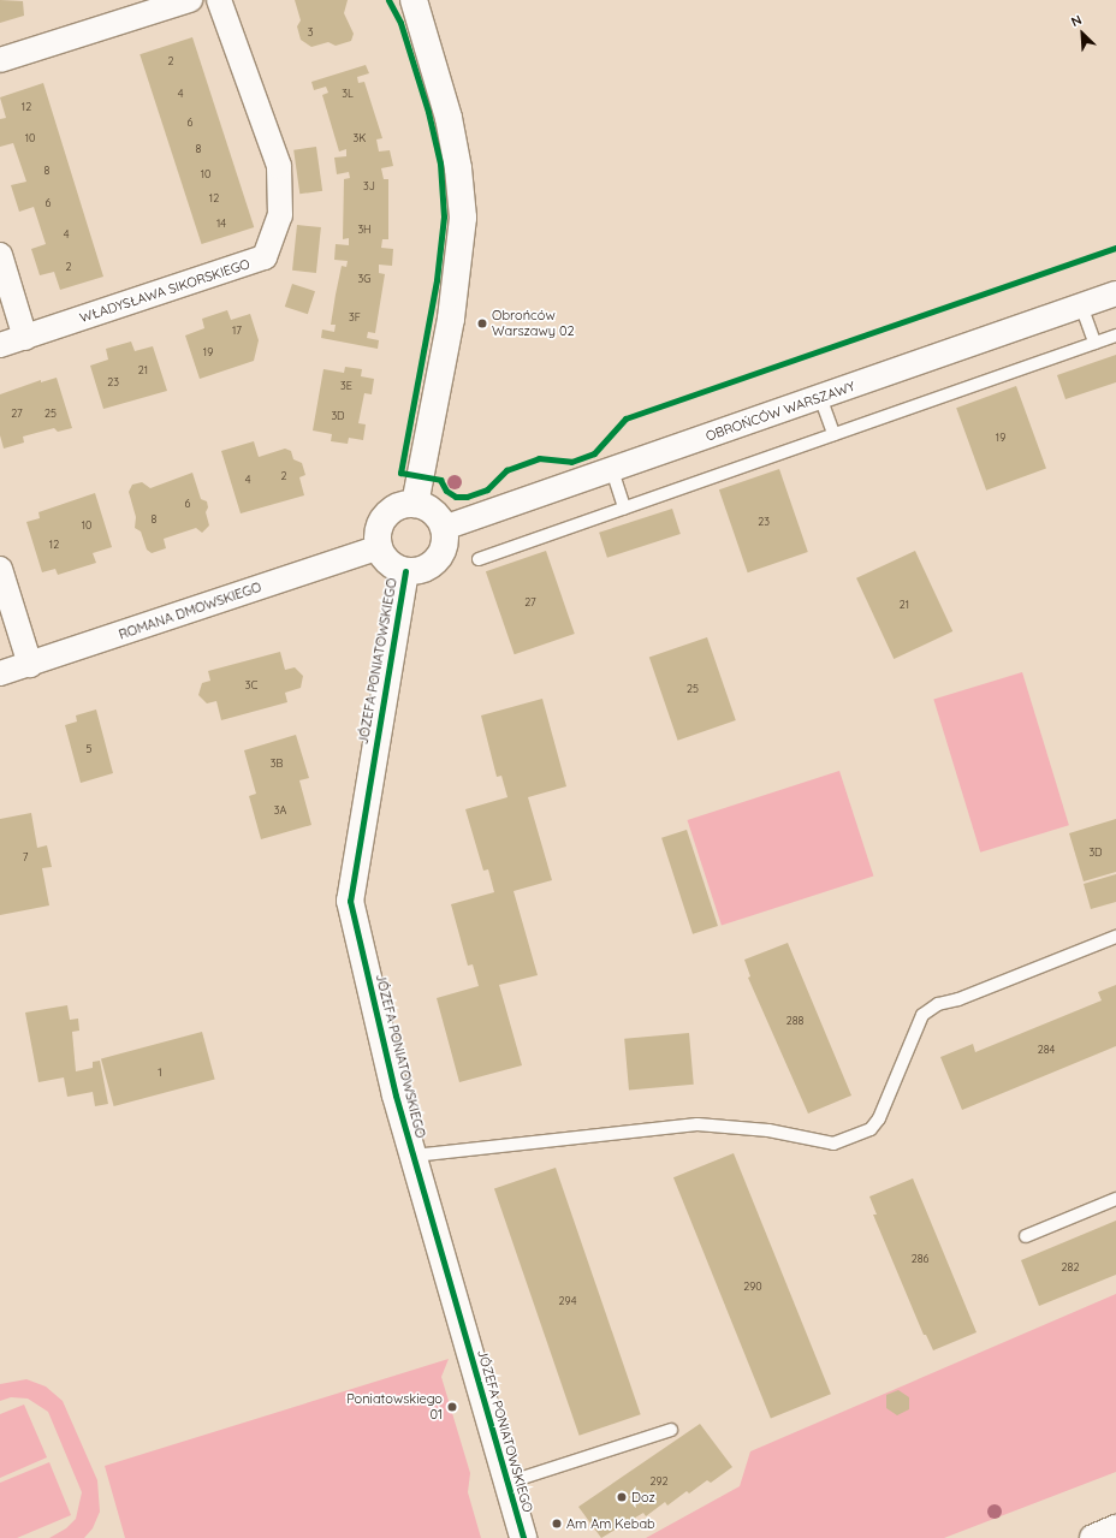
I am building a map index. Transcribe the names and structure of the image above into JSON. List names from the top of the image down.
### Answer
{
  "streets": {
    "street": [
      "WŁADYSŁAWA SIKORSKIEGO",
      "OBROŃCÓW WARSZAWY",
      "ROMANA DMOWSKIEGO",
      "JÓZEFA PONIATOWSKIEGO"
    ]
  },
  "crossings": [
    ["OBROŃCÓW WARSZAWY", "ROMANA DMOWSKIEGO"],
    ["OBROŃCÓW WARSZAWY", "JÓZEFA PONIATOWSKIEGO"],
    ["ROMANA DMOWSKIEGO", "JÓZEFA PONIATOWSKIEGO"]
  ],
  "places": [
    "Obrońców Warszawy 02",
    "Poniatowskiego 01",
    "Doz",
    "Am Am Kebab"
  ],
  "house_numbers": [
    "3",
    "2",
    "4",
    "3L",
    "12",
    "6",
    "10",
    "3K",
    "8",
    "8",
    "10",
    "3J",
    "12",
    "6",
    "14",
    "3H",
    "4",
    "2",
    "3G",
    "3F",
    "17",
    "19",
    "21",
    "23",
    "3E",
    "27",
    "25",
    "3D",
    "19",
    "2",
    "4",
    "6",
    "8",
    "23",
    "10",
    "12",
    "27",
    "21",
    "3C",
    "25",
    "5",
    "3B",
    "3A",
    "3D",
    "7",
    "288",
    "284",
    "1",
    "286",
    "282",
    "290",
    "294",
    "292"
  ],
  "north": "top left"
}
